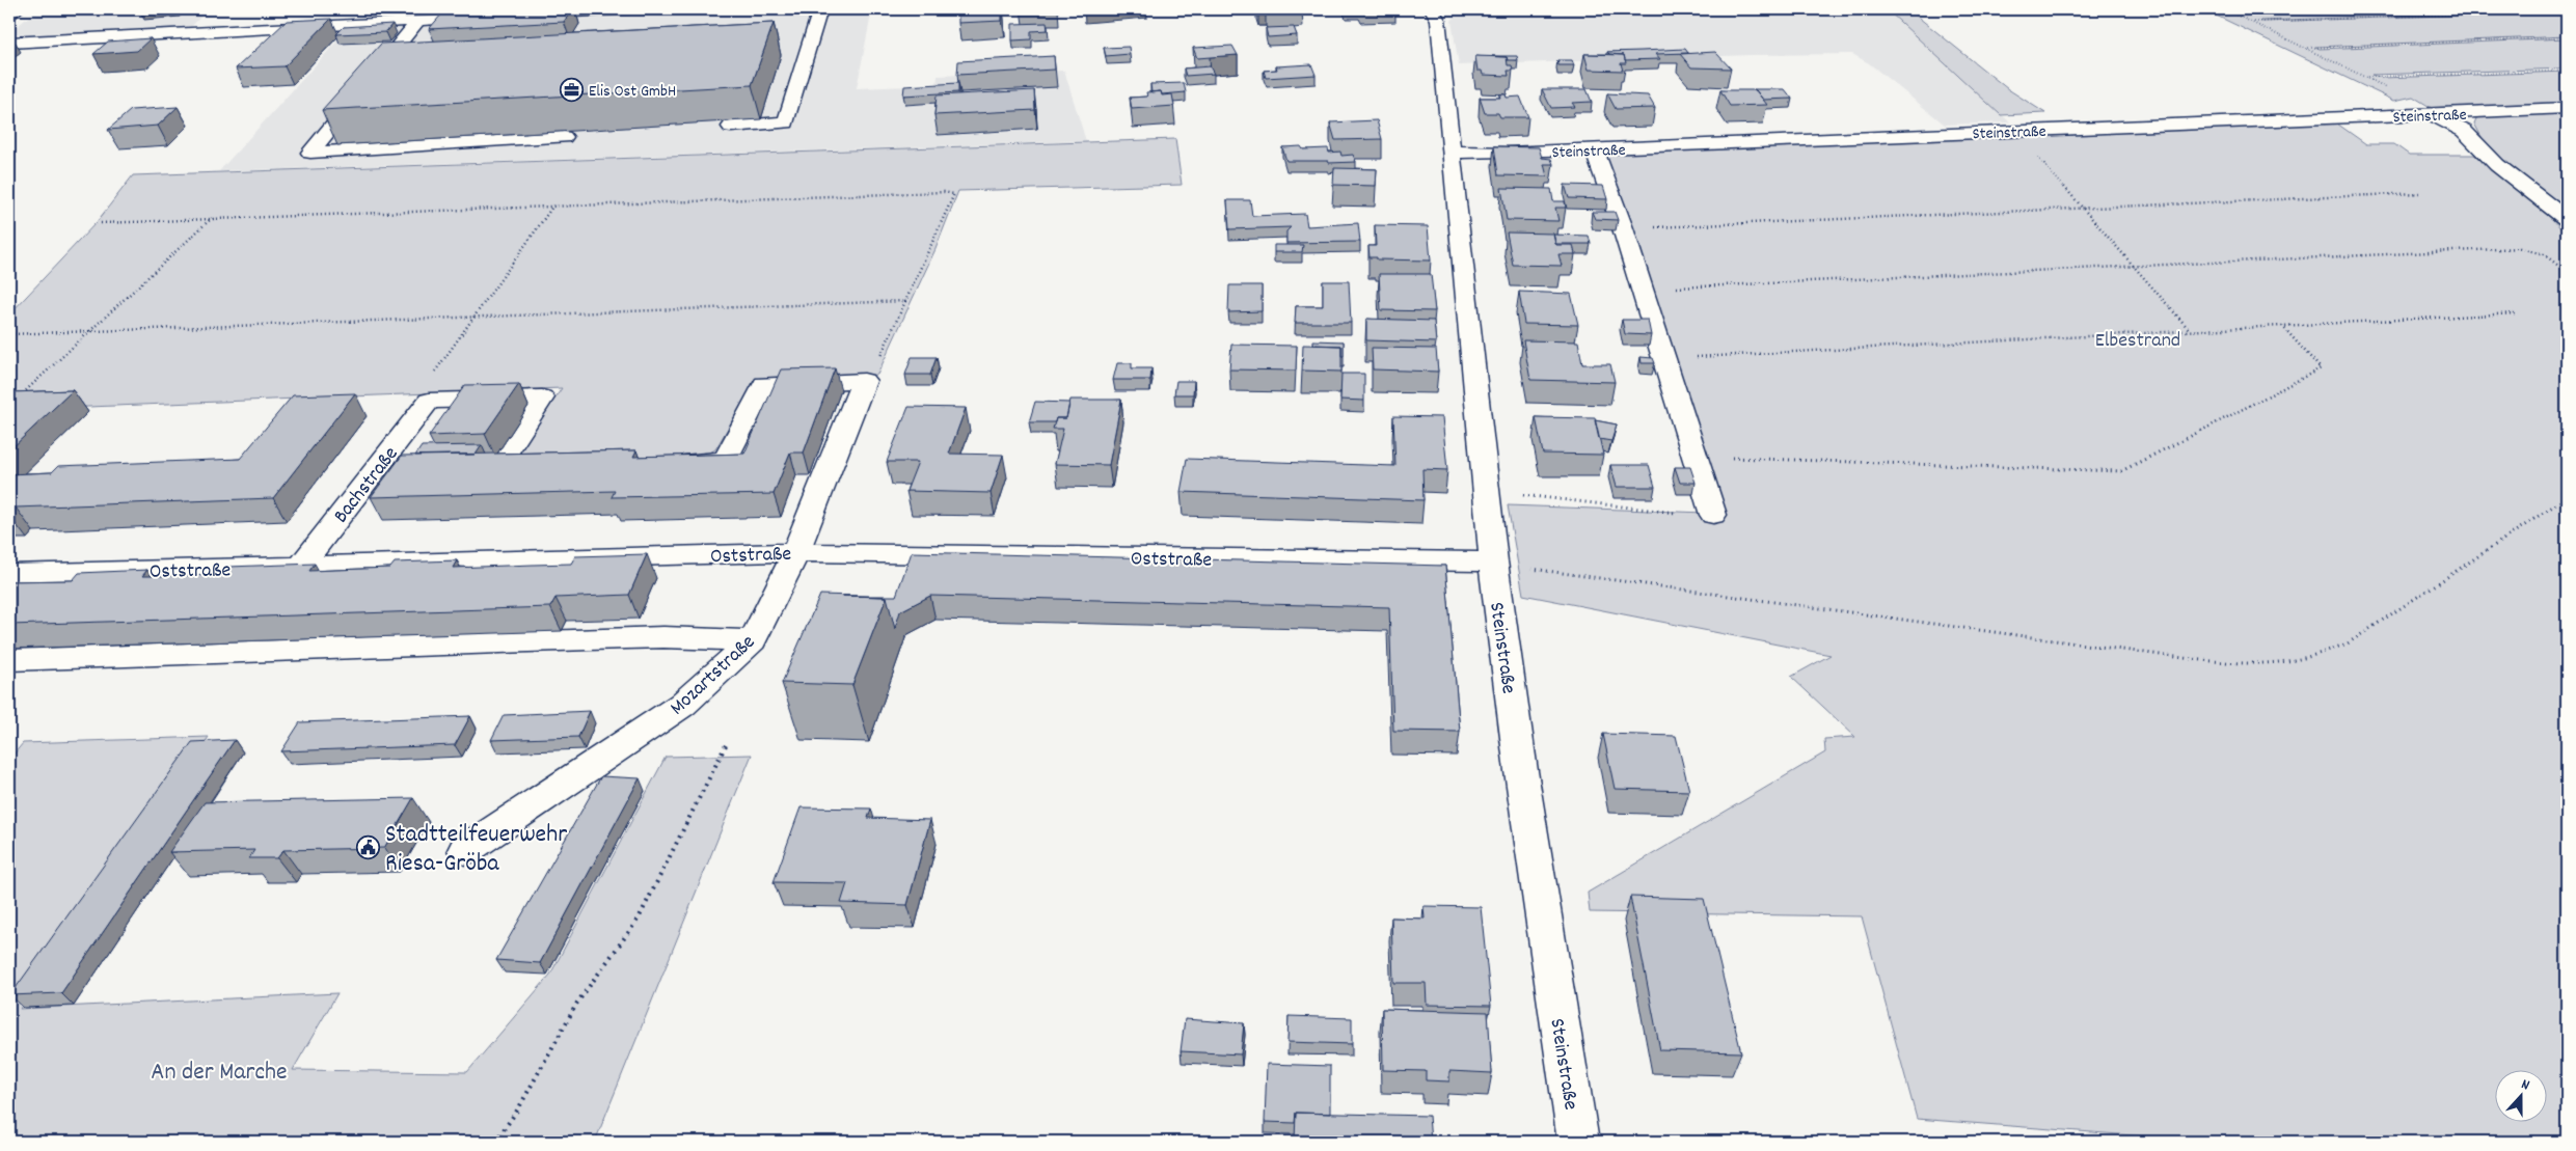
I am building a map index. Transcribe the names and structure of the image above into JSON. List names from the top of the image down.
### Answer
{
  "streets": {
    "street": [
      "Steinstraße",
      "Bachstraße",
      "Oststraße",
      "Mozartstraße"
    ]
  },
  "crossings": [
    ["Steinstraße", "Oststraße"],
    ["Bachstraße", "Oststraße"],
    ["Oststraße", "Mozartstraße"]
  ],
  "parks": ["Elbestrand", "An der Marche"],
  "places": {
    "office": ["Elis Ost GmbH"],
    "public building": ["Stadtteilfeuerwehr Riesa-Gröba"]
  },
  "north": "top"
}
